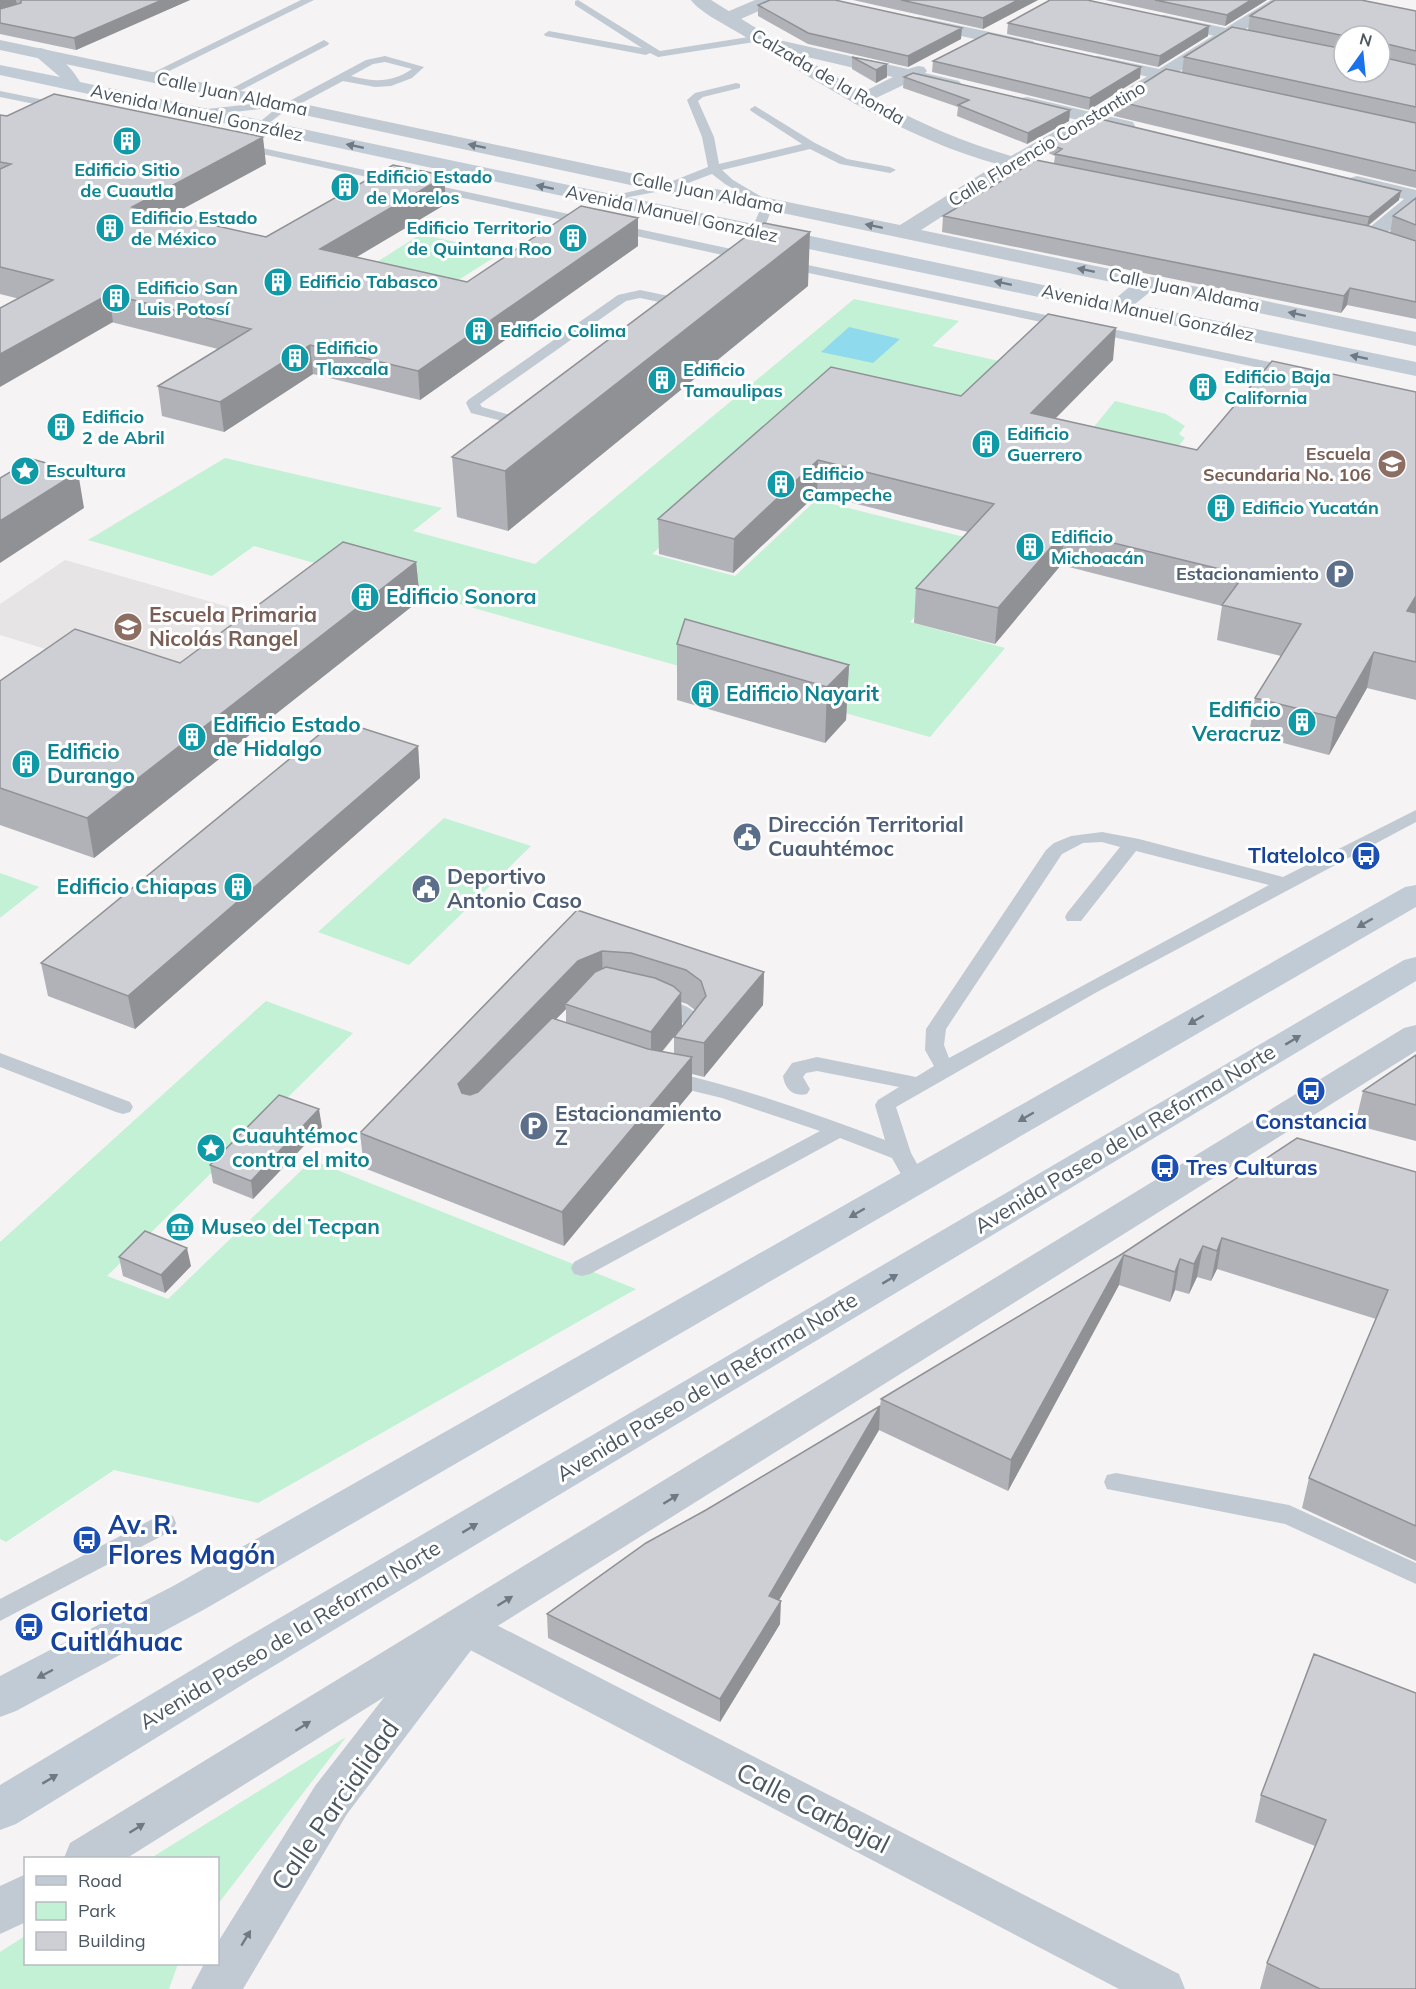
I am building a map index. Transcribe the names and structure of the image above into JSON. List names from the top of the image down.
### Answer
{
  "streets": {
    "main road": ["Avenida Manuel González", "Avenida Paseo de la Reforma Norte"],
    "street": [
      "Calzada de la Ronda",
      "Calle Juan Aldama",
      "Calle Florencio Constantino",
      "Calle Parcialidad",
      "Calle Carbajal"
    ]
  },
  "crossings": [
    ["Calzada de la Ronda", "Calle Florencio Constantino"],
    ["Calle Juan Aldama", "Calle Florencio Constantino"],
    ["Calle Parcialidad", "Calle Carbajal"]
  ],
  "one_way": ["Avenida Manuel González"],
  "places": {
    "building": [
      "Edificio Sitio de Cuautla",
      "Edificio Estado de Morelos",
      "Edificio Estado de México",
      "Edificio Territorio de Quintana Roo",
      "Edificio Tabasco",
      "Edificio San Luis Potosí",
      "Edificio Colima",
      "Edificio Tlaxcala",
      "Edificio Tamaulipas",
      "Edificio Baja California",
      "Edificio 2 de Abril",
      "Edificio Guerrero",
      "Edificio Campeche",
      "Edificio Yucatán",
      "Edificio Michoacán",
      "Edificio Sonora",
      "Edificio Nayarit",
      "Edificio Veracruz",
      "Edificio Estado de Hidalgo",
      "Edificio Durango",
      "Edificio Chiapas"
    ],
    "school or university": ["Escuela Secundaria No. 106", "Escuela Primaria Nicolás Rangel"],
    "place": ["Escultura", "Cuauhtémoc contra el mito"],
    "parking": ["Estacionamiento", "Estacionamiento Z"],
    "public building": ["Dirección Territorial Cuauhtémoc", "Deportivo Antonio Caso"],
    "bus stop": [
      "Tlatelolco",
      "Constancia",
      "Tres Culturas",
      "Av. R. Flores Magón",
      "Glorieta Cuitláhuac"
    ],
    "museum": ["Museo del Tecpan"]
  },
  "legend": ["Road", "Park", "Building"],
  "north": "top"
}
